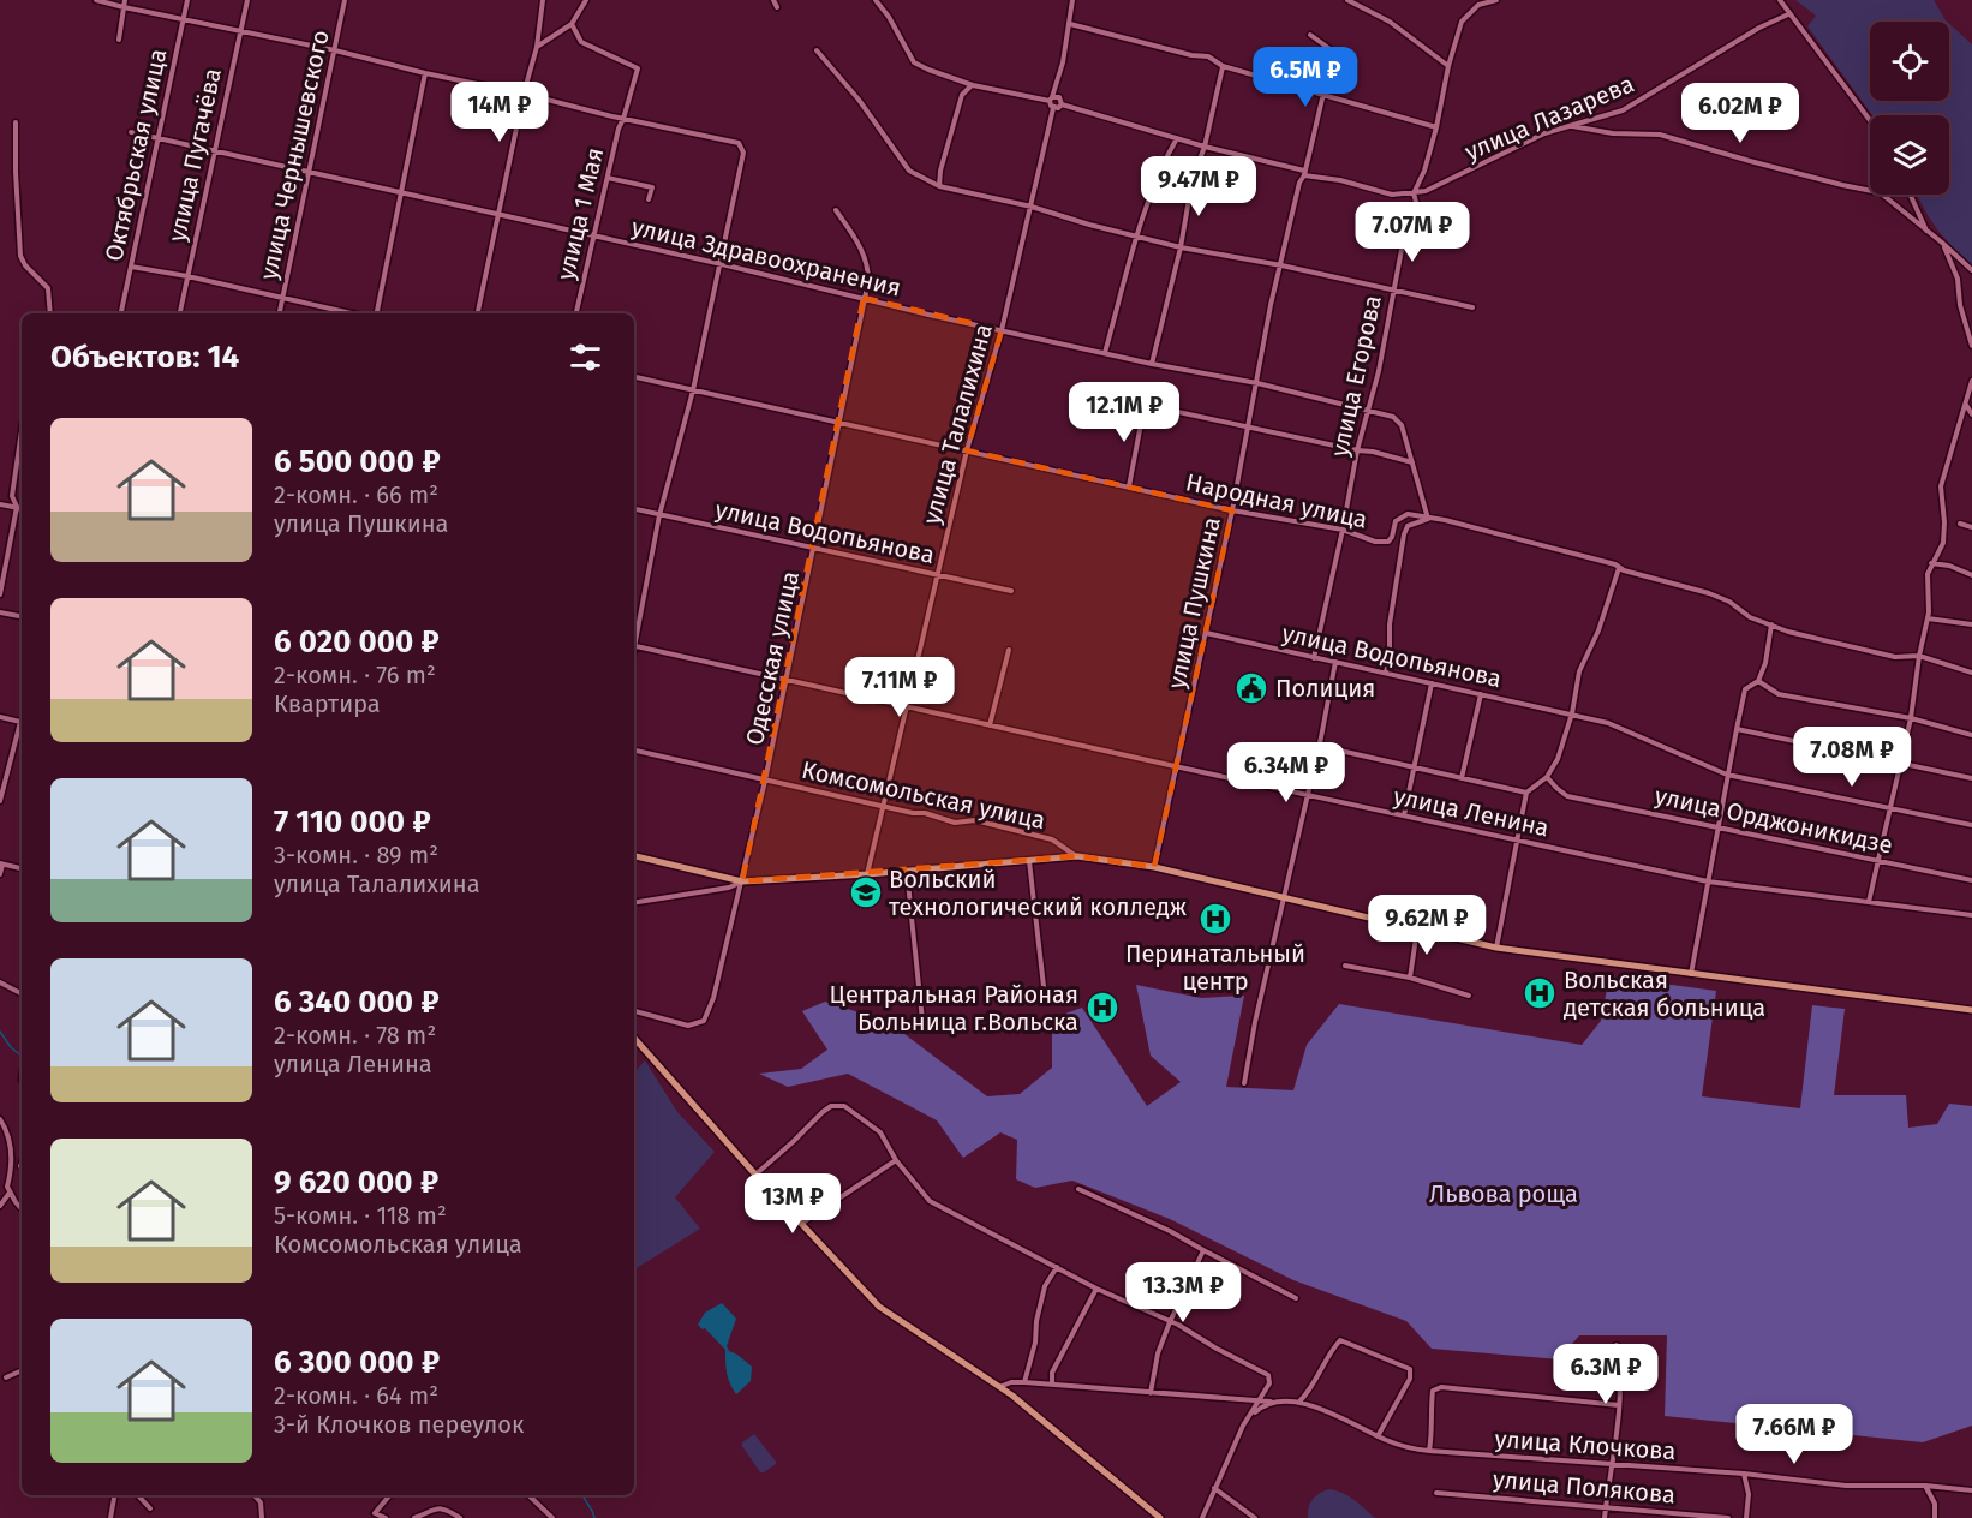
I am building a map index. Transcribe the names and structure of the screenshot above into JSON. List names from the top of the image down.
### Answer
{
  "streets": {
    "main road": ["Комсомольская улица"],
    "street": [
      "улица Лазарева",
      "Октябрьская улица",
      "улица Пугачёва",
      "улица Чернышевского",
      "улица 1 Мая",
      "улица Здравоохранения",
      "улица Егорова",
      "улица Талалихина",
      "Народная улица",
      "улица Водопьянова",
      "улица Пушкина",
      "Одесская улица",
      "улица Ленина",
      "улица Орджоникидзе",
      "улица Клочкова",
      "улица Полякова"
    ]
  },
  "crossings": [
    ["улица Лазарева", "улица Егорова"],
    ["улица Лазарева", "улица Пушкина"],
    ["Октябрьская улица", "улица Здравоохранения"],
    ["улица Пугачёва", "улица Здравоохранения"],
    ["улица Чернышевского", "улица Здравоохранения"],
    ["улица 1 Мая", "улица Здравоохранения"],
    ["улица Здравоохранения", "улица Егорова"],
    ["улица Здравоохранения", "улица Талалихина"],
    ["улица Здравоохранения", "улица Пушкина"],
    ["улица Здравоохранения", "Одесская улица"],
    ["улица Егорова", "Народная улица"],
    ["улица Егорова", "улица Водопьянова"],
    ["улица Талалихина", "Народная улица"],
    ["улица Талалихина", "улица Водопьянова"],
    ["улица Талалихина", "Комсомольская улица"],
    ["улица Талалихина", "улица Ленина"],
    ["Народная улица", "улица Пушкина"],
    ["Народная улица", "Одесская улица"],
    ["улица Водопьянова", "улица Пушкина"],
    ["улица Водопьянова", "Одесская улица"],
    ["улица Пушкина", "Комсомольская улица"],
    ["улица Пушкина", "улица Ленина"],
    ["Одесская улица", "Комсомольская улица"],
    ["Одесская улица", "улица Ленина"]
  ],
  "parks": ["Львова роща"],
  "places": {
    "public building": ["Полиция"],
    "school or university": ["Вольский технологический колледж"],
    "hospital": ["Перинатальный центр", "Вольская детская больница", "Центральная Районая Больница г.Вольска"]
  },
  "page": {
    "price": [
      "6.5M ₽",
      "14M ₽",
      "6.02M ₽",
      "9.47M ₽",
      "7.07M ₽",
      "12.1M ₽",
      "7.11M ₽",
      "7.08M ₽",
      "6.34M ₽",
      "9.62M ₽",
      "13M ₽",
      "13.3M ₽",
      "6.3M ₽",
      "7.66M ₽"
    ],
    "heading": "Объектов: 14",
    "list": [
      {
        "name": "6 500 000 ₽",
        "note": "2-комн. · 66 m² · улица Пушкина"
      },
      {
        "name": "6 020 000 ₽",
        "note": "2-комн. · 76 m² · Квартира"
      },
      {
        "name": "7 110 000 ₽",
        "note": "3-комн. · 89 m² · улица Талалихина"
      },
      {
        "name": "6 340 000 ₽",
        "note": "2-комн. · 78 m² · улица Ленина"
      },
      {
        "name": "9 620 000 ₽",
        "note": "5-комн. · 118 m² · Комсомольская улица"
      },
      {
        "name": "6 300 000 ₽",
        "note": "2-комн. · 64 m² · 3-й Клочков переулок"
      }
    ]
  }
}
